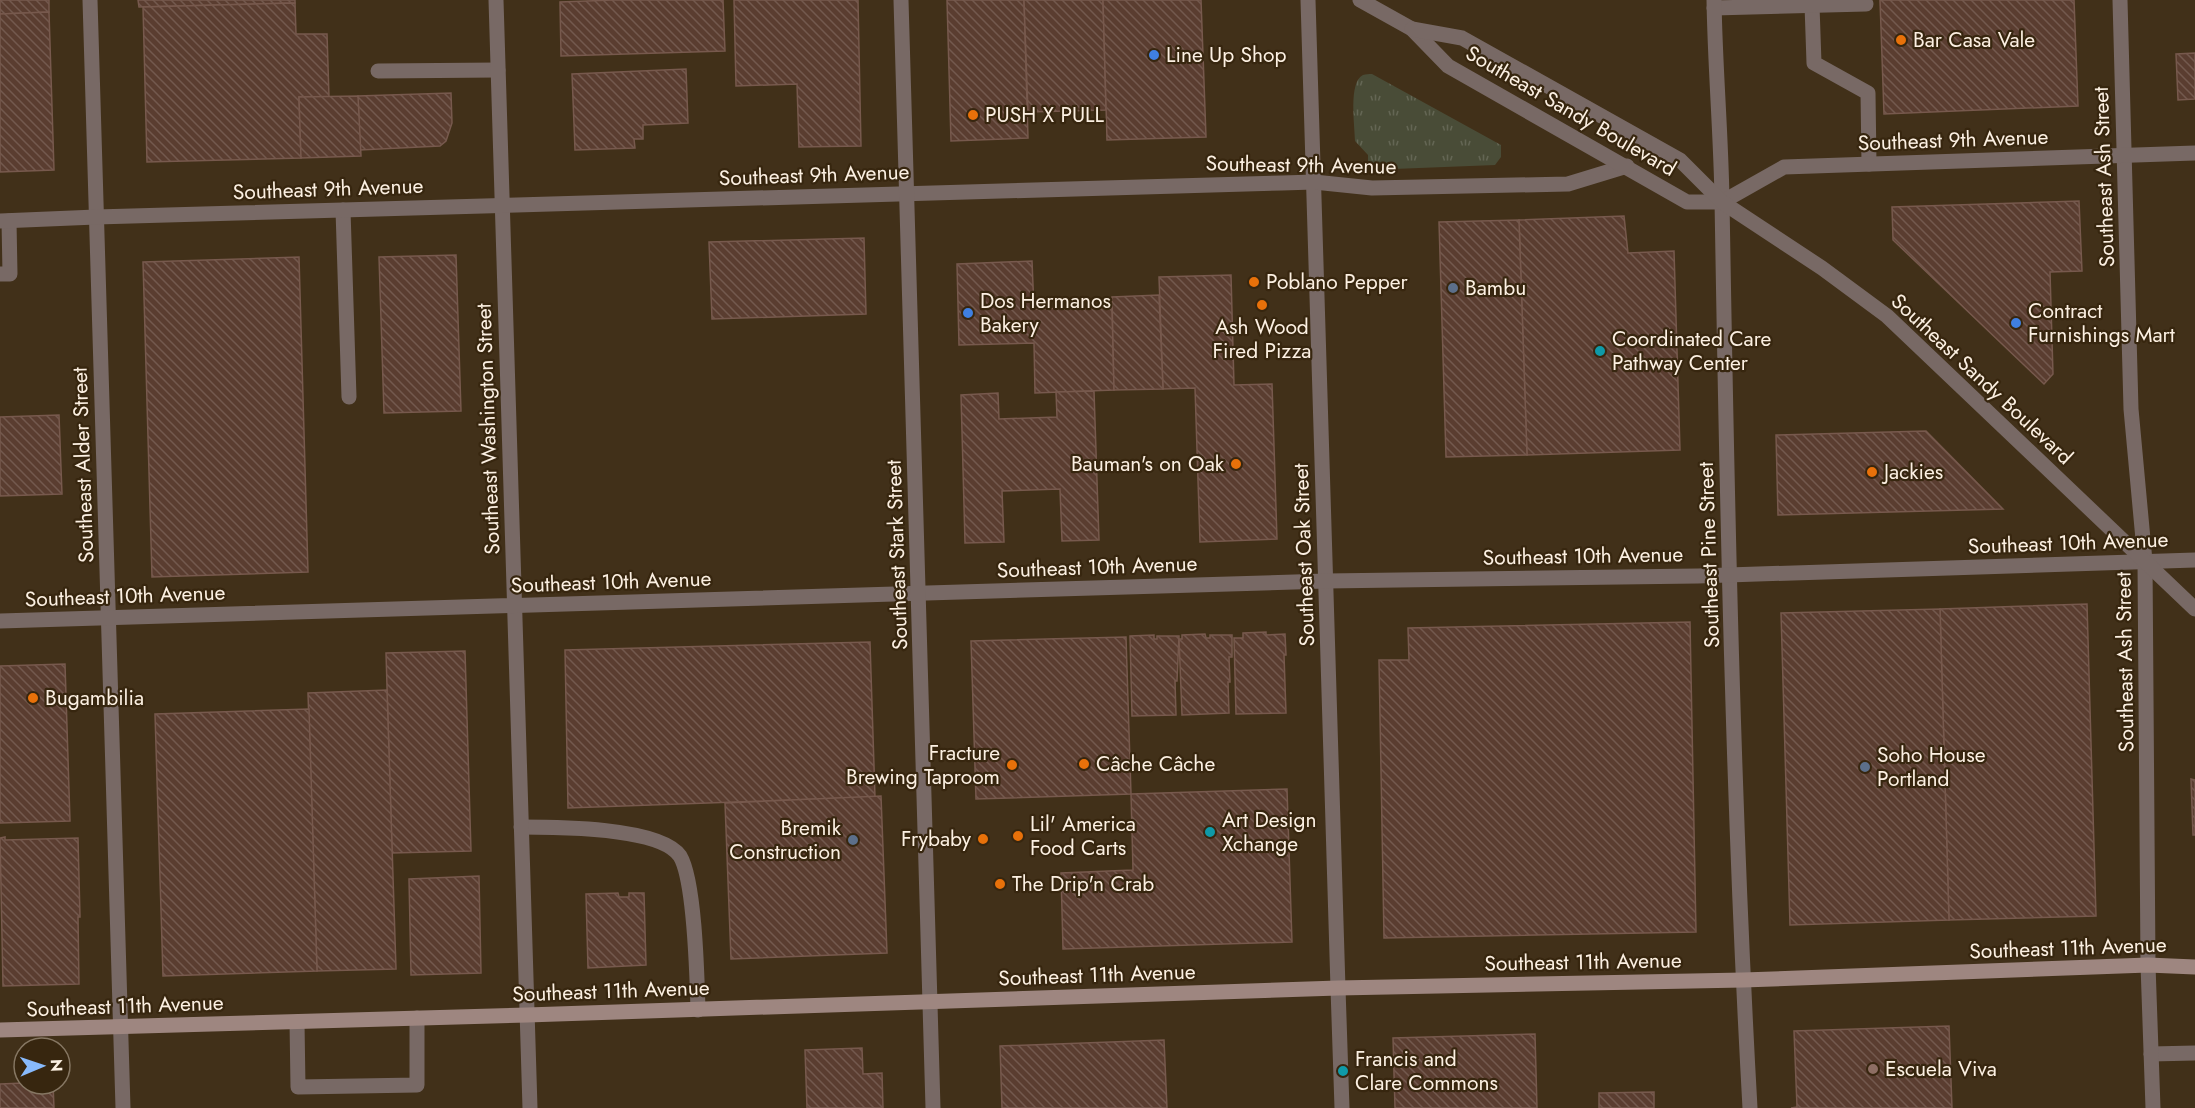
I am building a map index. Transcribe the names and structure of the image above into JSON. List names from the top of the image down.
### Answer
{
  "streets": {
    "main road": ["Southeast 11th Avenue"],
    "street": [
      "Southeast Sandy Boulevard",
      "Southeast 9th Avenue",
      "Southeast Ash Street",
      "Southeast Washington Street",
      "Southeast Alder Street",
      "Southeast 10th Avenue",
      "Southeast Stark Street",
      "Southeast Oak Street",
      "Southeast Pine Street"
    ]
  },
  "crossings": [
    ["Southeast Sandy Boulevard", "Southeast 9th Avenue"],
    ["Southeast Sandy Boulevard", "Southeast Ash Street"],
    ["Southeast Sandy Boulevard", "Southeast 10th Avenue"],
    ["Southeast Sandy Boulevard", "Southeast Pine Street"],
    ["Southeast 9th Avenue", "Southeast Ash Street"],
    ["Southeast 9th Avenue", "Southeast Washington Street"],
    ["Southeast 9th Avenue", "Southeast Alder Street"],
    ["Southeast 9th Avenue", "Southeast Stark Street"],
    ["Southeast 9th Avenue", "Southeast Oak Street"],
    ["Southeast 9th Avenue", "Southeast Pine Street"],
    ["Southeast Ash Street", "Southeast 10th Avenue"],
    ["Southeast Ash Street", "Southeast 11th Avenue"],
    ["Southeast Washington Street", "Southeast 10th Avenue"],
    ["Southeast Washington Street", "Southeast 11th Avenue"],
    ["Southeast Alder Street", "Southeast 10th Avenue"],
    ["Southeast Alder Street", "Southeast 11th Avenue"],
    ["Southeast 10th Avenue", "Southeast Stark Street"],
    ["Southeast 10th Avenue", "Southeast Oak Street"],
    ["Southeast 10th Avenue", "Southeast Pine Street"],
    ["Southeast Stark Street", "Southeast 11th Avenue"],
    ["Southeast Oak Street", "Southeast 11th Avenue"],
    ["Southeast Pine Street", "Southeast 11th Avenue"]
  ],
  "places": [
    "Bar Casa Vale",
    "Line Up Shop",
    "PUSH X PULL",
    "Poblano Pepper",
    "Bambu",
    "Ash Wood Fired Pizza",
    "Dos Hermanos Bakery",
    "Contract Furnishings Mart",
    "Coordinated Care Pathway Center",
    "Bauman's on Oak",
    "Jackies",
    "Bugambilia",
    "Câche Câche",
    "Fracture Brewing Taproom",
    "Soho House Portland",
    "Art Design Xchange",
    "Lil' America Food Carts",
    "Frybaby",
    "Bremik Construction",
    "The Drip'n Crab",
    "Escuela Viva",
    "Francis and Clare Commons"
  ],
  "north": "right"
}
